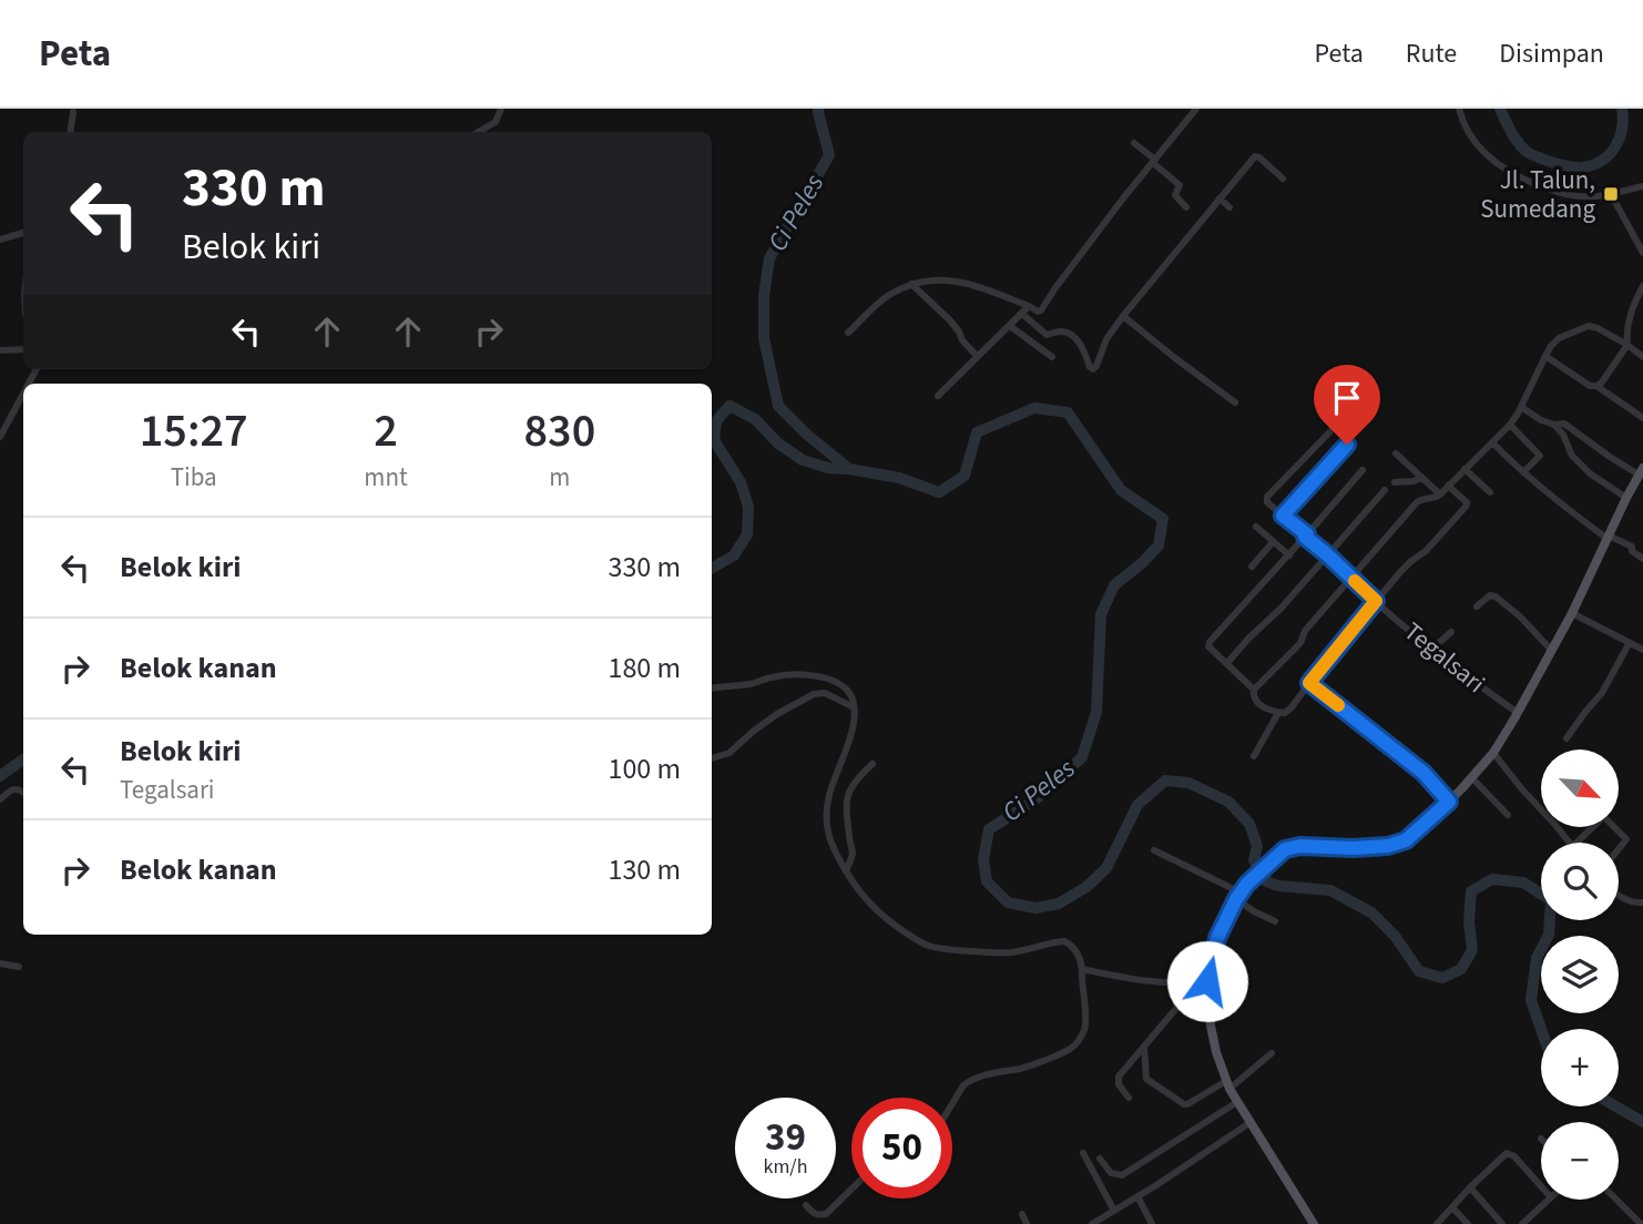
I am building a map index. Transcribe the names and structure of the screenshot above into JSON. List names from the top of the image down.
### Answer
{
  "streets": {
    "street": ["Tegalsari"]
  },
  "water": ["Ci Peles"],
  "places": {
    "transit": ["Jl. Talun, Sumedang"]
  },
  "north": "bottom right",
  "page": {
    "header": "Peta",
    "nav": ["Peta", "Rute", "Disimpan"],
    "turn": ["330 m", "Belok kiri"],
    "eta": [
      "15:27",
      "Tiba",
      "2",
      "mnt",
      "830",
      "m"
    ],
    "list": [
      {
        "name": "Belok kiri",
        "value": "330 m"
      },
      {
        "name": "Belok kanan",
        "value": "180 m"
      },
      {
        "name": "Belok kiri",
        "note": "Tegalsari",
        "value": "100 m"
      },
      {
        "name": "Belok kanan",
        "value": "130 m"
      }
    ],
    "map_buttons": ["+", "−"],
    "speed": "39 km/h",
    "limit": "50"
  }
}
